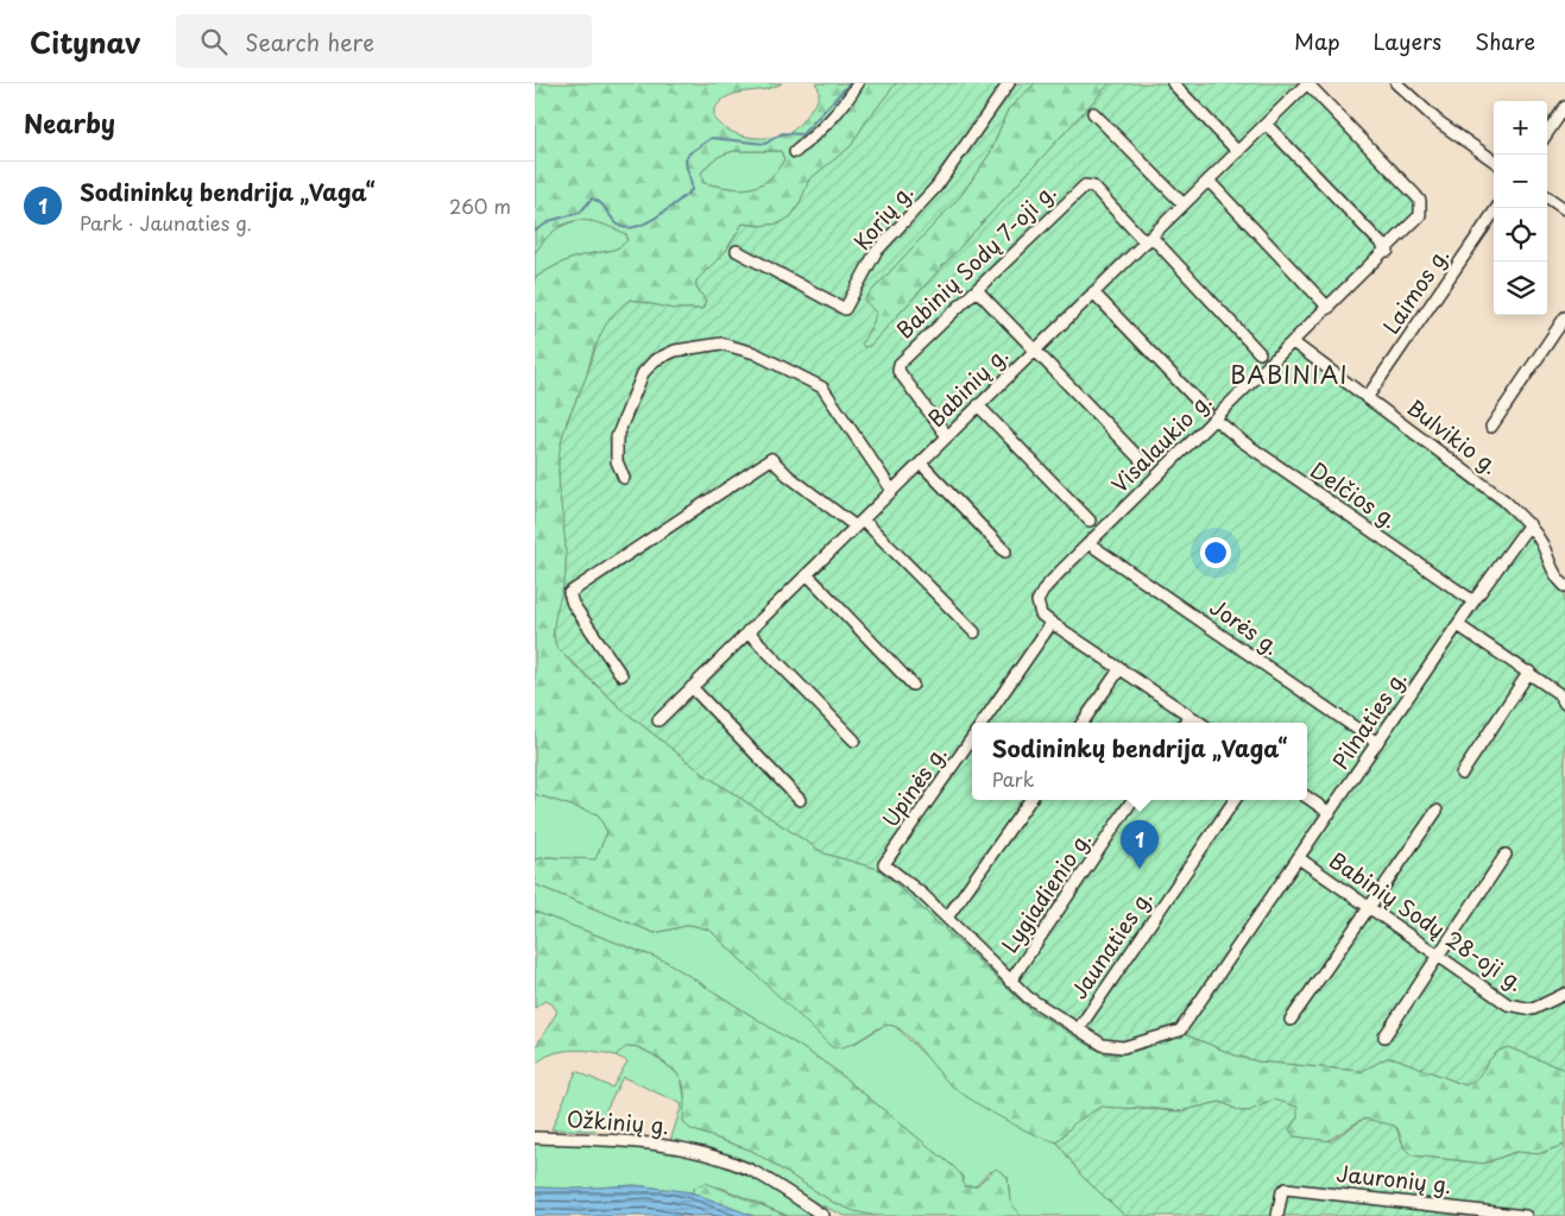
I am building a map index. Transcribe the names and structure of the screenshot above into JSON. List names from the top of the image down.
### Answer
{
  "streets": {
    "street": [
      "Korių g.",
      "Babinių Sodų 7-oji g.",
      "Laimos g.",
      "Babinių g.",
      "Bulvikio g.",
      "Visalaukio g.",
      "Delčios g.",
      "Jorės g.",
      "Pilnaties g.",
      "Upinės g.",
      "Lygiadienio g.",
      "Babinių Sodų 28-oji g.",
      "Jaunaties g.",
      "Ožkinių g.",
      "Jauronių g."
    ]
  },
  "crossings": [
    ["Babinių Sodų 7-oji g.", "Babinių g."],
    ["Laimos g.", "Bulvikio g."],
    ["Babinių g.", "Visalaukio g."],
    ["Bulvikio g.", "Visalaukio g."],
    ["Bulvikio g.", "Pilnaties g."],
    ["Visalaukio g.", "Delčios g."],
    ["Visalaukio g.", "Jorės g."],
    ["Delčios g.", "Pilnaties g."],
    ["Jorės g.", "Pilnaties g."],
    ["Pilnaties g.", "Babinių Sodų 28-oji g."],
    ["Pilnaties g.", "Jaunaties g."]
  ],
  "districts": ["BABINIAI"],
  "page": {
    "header": "Citynav",
    "search": "Search here",
    "nav": ["Map", "Layers", "Share"],
    "heading": "Nearby",
    "map_buttons": ["+", "−"],
    "list": [
      {
        "mark": "1",
        "name": "Sodininkų bendrija „Vaga“",
        "note": "Park · Jaunaties g.",
        "value": "260 m"
      }
    ],
    "popup": ["Sodininkų bendrija „Vaga“", "Park"],
    "pins": "1"
  }
}
